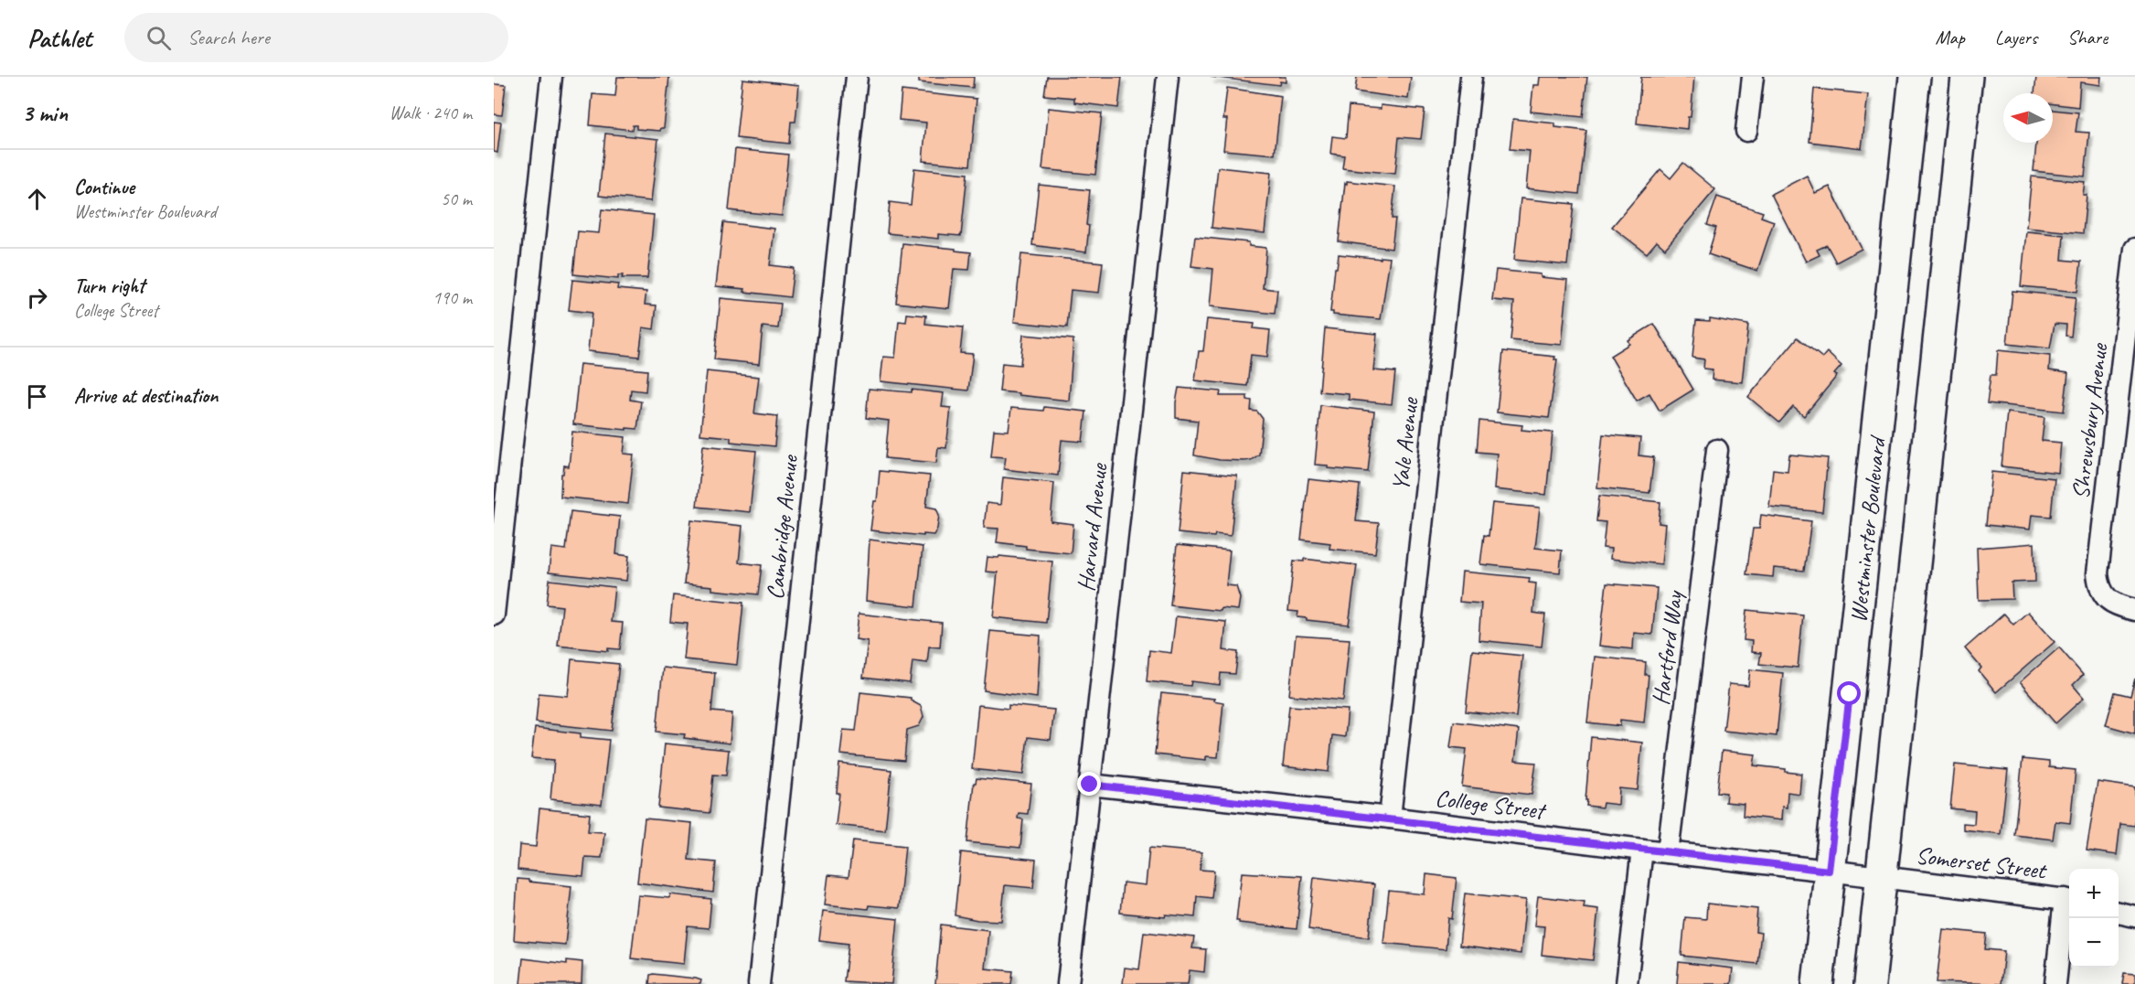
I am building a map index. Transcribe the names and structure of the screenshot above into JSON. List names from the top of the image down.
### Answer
{
  "streets": {
    "main road": ["Westminster Boulevard"],
    "street": [
      "Shrewsbury Avenue",
      "Yale Avenue",
      "Cambridge Avenue",
      "Harvard Avenue",
      "Hartford Way",
      "College Street",
      "Somerset Street"
    ]
  },
  "crossings": [
    ["Yale Avenue", "College Street"],
    ["Harvard Avenue", "College Street"],
    ["Westminster Boulevard", "College Street"],
    ["Hartford Way", "College Street"],
    ["College Street", "Somerset Street"]
  ],
  "north": "left",
  "page": {
    "header": "Pathlet",
    "search": "Search here",
    "nav": ["Map", "Layers", "Share"],
    "heading": ["3 min", "Walk · 240 m"],
    "list": [
      ["Continue", "Westminster Boulevard", "50 m"],
      ["Turn right", "College Street", "190 m"],
      "Arrive at destination"
    ],
    "map_buttons": ["+", "−"]
  }
}
